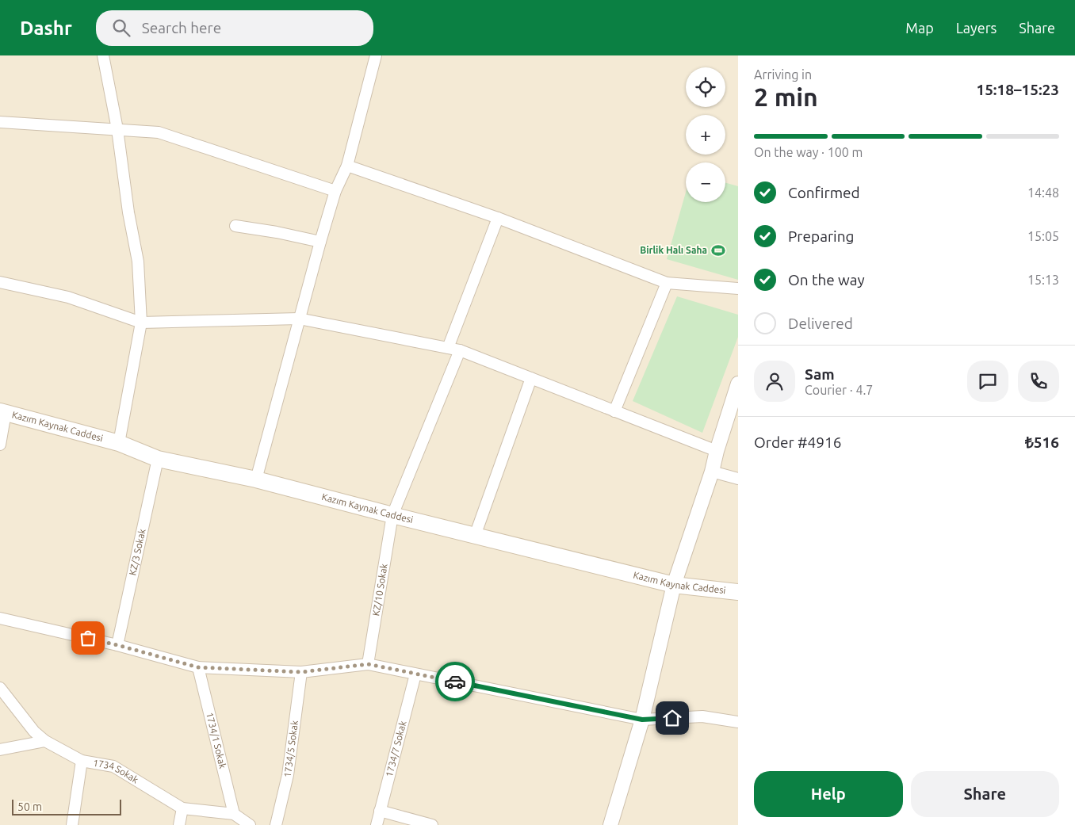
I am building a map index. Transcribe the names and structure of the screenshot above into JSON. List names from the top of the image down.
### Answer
{
  "streets": {
    "main road": ["Kazım Kaynak Caddesi"],
    "street": [
      "KZ/3 Sokak",
      "KZ/10 Sokak",
      "1734/1 Sokak",
      "1734/5 Sokak",
      "1734/7 Sokak",
      "1734 Sokak"
    ]
  },
  "crossings": [
    ["Kazım Kaynak Caddesi", "KZ/3 Sokak"],
    ["Kazım Kaynak Caddesi", "KZ/10 Sokak"],
    ["1734/1 Sokak", "1734 Sokak"]
  ],
  "places": {
    "sports": ["Birlik Halı Saha"]
  },
  "scale_bar": "50 m",
  "page": {
    "header": "Dashr",
    "search": "Search here",
    "nav": ["Map", "Layers", "Share"],
    "heading": ["2 min", "Arriving in", "15:18–15:23"],
    "panel": [
      "Sam",
      "Courier · 4.7",
      "Order #4916",
      "₺516"
    ],
    "map_buttons": ["+", "−"],
    "bar": "On the way · 100 m",
    "list": [
      ["Confirmed", "14:48"],
      ["Preparing", "15:05"],
      ["On the way", "15:13"],
      "Delivered"
    ],
    "buttons": ["Help", "Share"],
    "scale": "50 m"
  }
}
